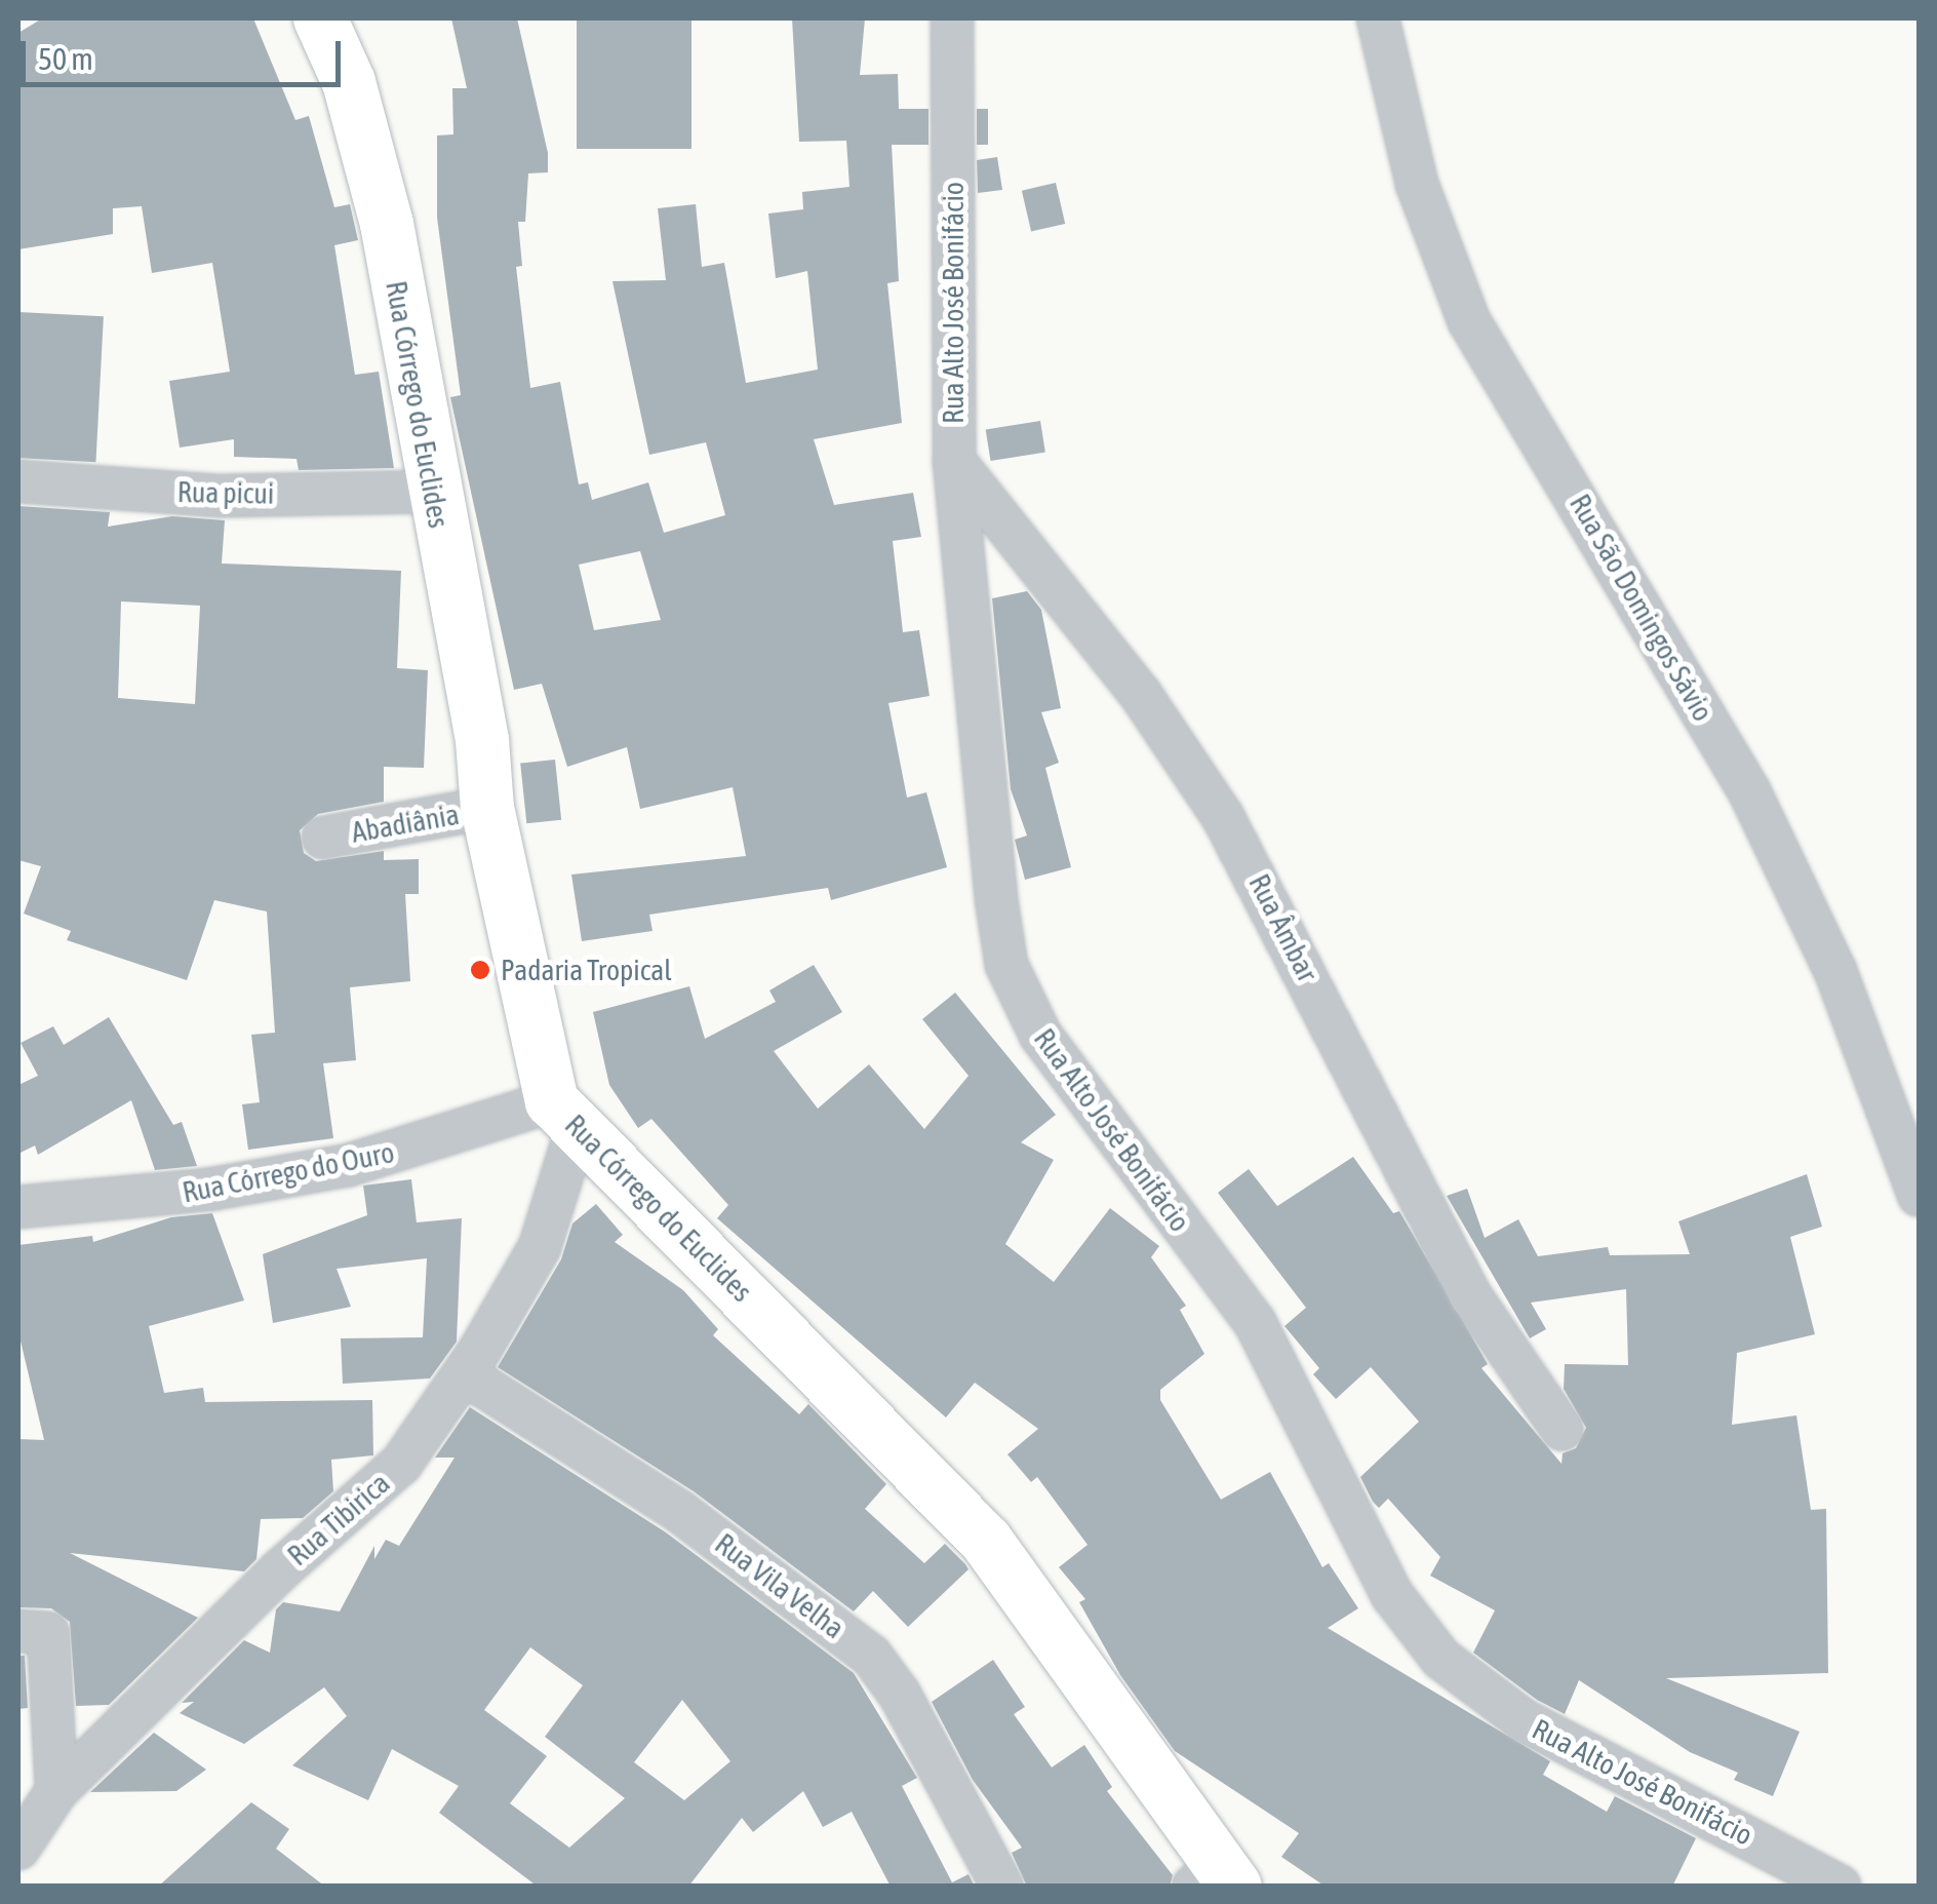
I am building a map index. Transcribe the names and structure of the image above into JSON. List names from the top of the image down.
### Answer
{
  "streets": {
    "main road": ["Rua Córrego do Euclides"],
    "street": [
      "Rua Alto José Bonifácio",
      "Rua picui",
      "Rua São Domingos Sávio",
      "Abadiânia",
      "Rua Âmbar",
      "Rua Córrego do Ouro",
      "Rua Tibirica",
      "Rua Vila Velha"
    ]
  },
  "crossings": [
    ["Rua Alto José Bonifácio", "Rua Âmbar"],
    ["Rua Córrego do Euclides", "Rua picui"],
    ["Rua Córrego do Euclides", "Abadiânia"],
    ["Rua Córrego do Euclides", "Rua Córrego do Ouro"],
    ["Rua Córrego do Euclides", "Rua Tibirica"],
    ["Rua Córrego do Ouro", "Rua Tibirica"],
    ["Rua Tibirica", "Rua Vila Velha"]
  ],
  "places": ["Padaria Tropical"],
  "scale_bar": "50 m"
}
